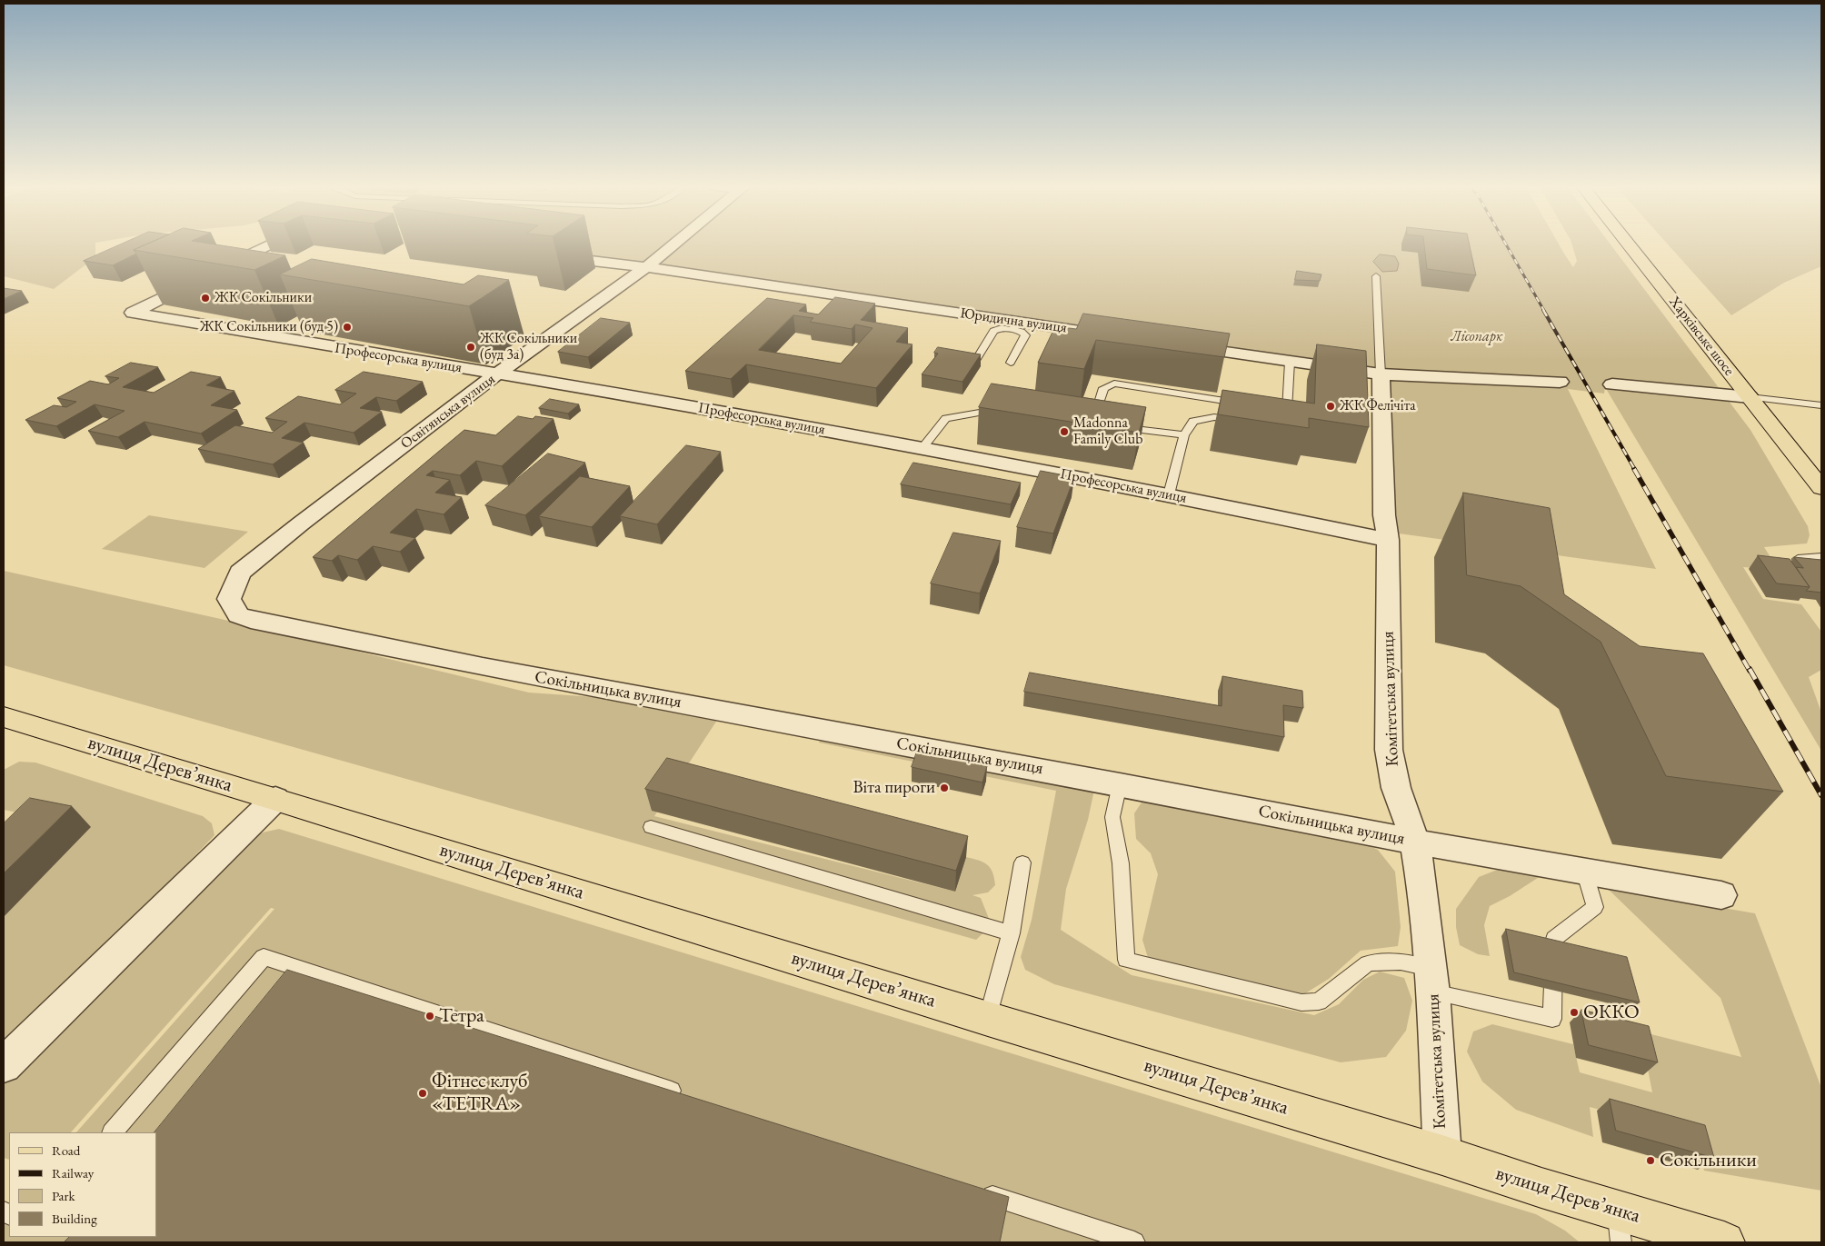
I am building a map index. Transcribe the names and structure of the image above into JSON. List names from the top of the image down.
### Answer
{
  "streets": {
    "main road": ["Харківське шосе", "вулиця Дерев’янка"],
    "street": [
      "Юридична вулиця",
      "Професорська вулиця",
      "Освітянська вулиця",
      "Сокільницька вулиця",
      "Комітетська вулиця"
    ]
  },
  "crossings": [
    ["Юридична вулиця", "Освітянська вулиця"],
    ["Професорська вулиця", "Освітянська вулиця"],
    ["Професорська вулиця", "Комітетська вулиця"],
    ["Освітянська вулиця", "Сокільницька вулиця"],
    ["Сокільницька вулиця", "Комітетська вулиця"],
    ["Комітетська вулиця", "вулиця Дерев’янка"]
  ],
  "parks": ["Лісопарк"],
  "places": [
    "ЖК Сокільники",
    "ЖК Сокільники (буд 5)",
    "ЖК Сокільники (буд 3а)",
    "ЖК Фелічіта",
    "Madonna Family Club",
    "Віта пироги",
    "ОККО",
    "Тетра",
    "Фітнес клуб «TETRA»",
    "Сокільники"
  ],
  "legend": [
    "Road",
    "Railway",
    "Park",
    "Building"
  ]
}
